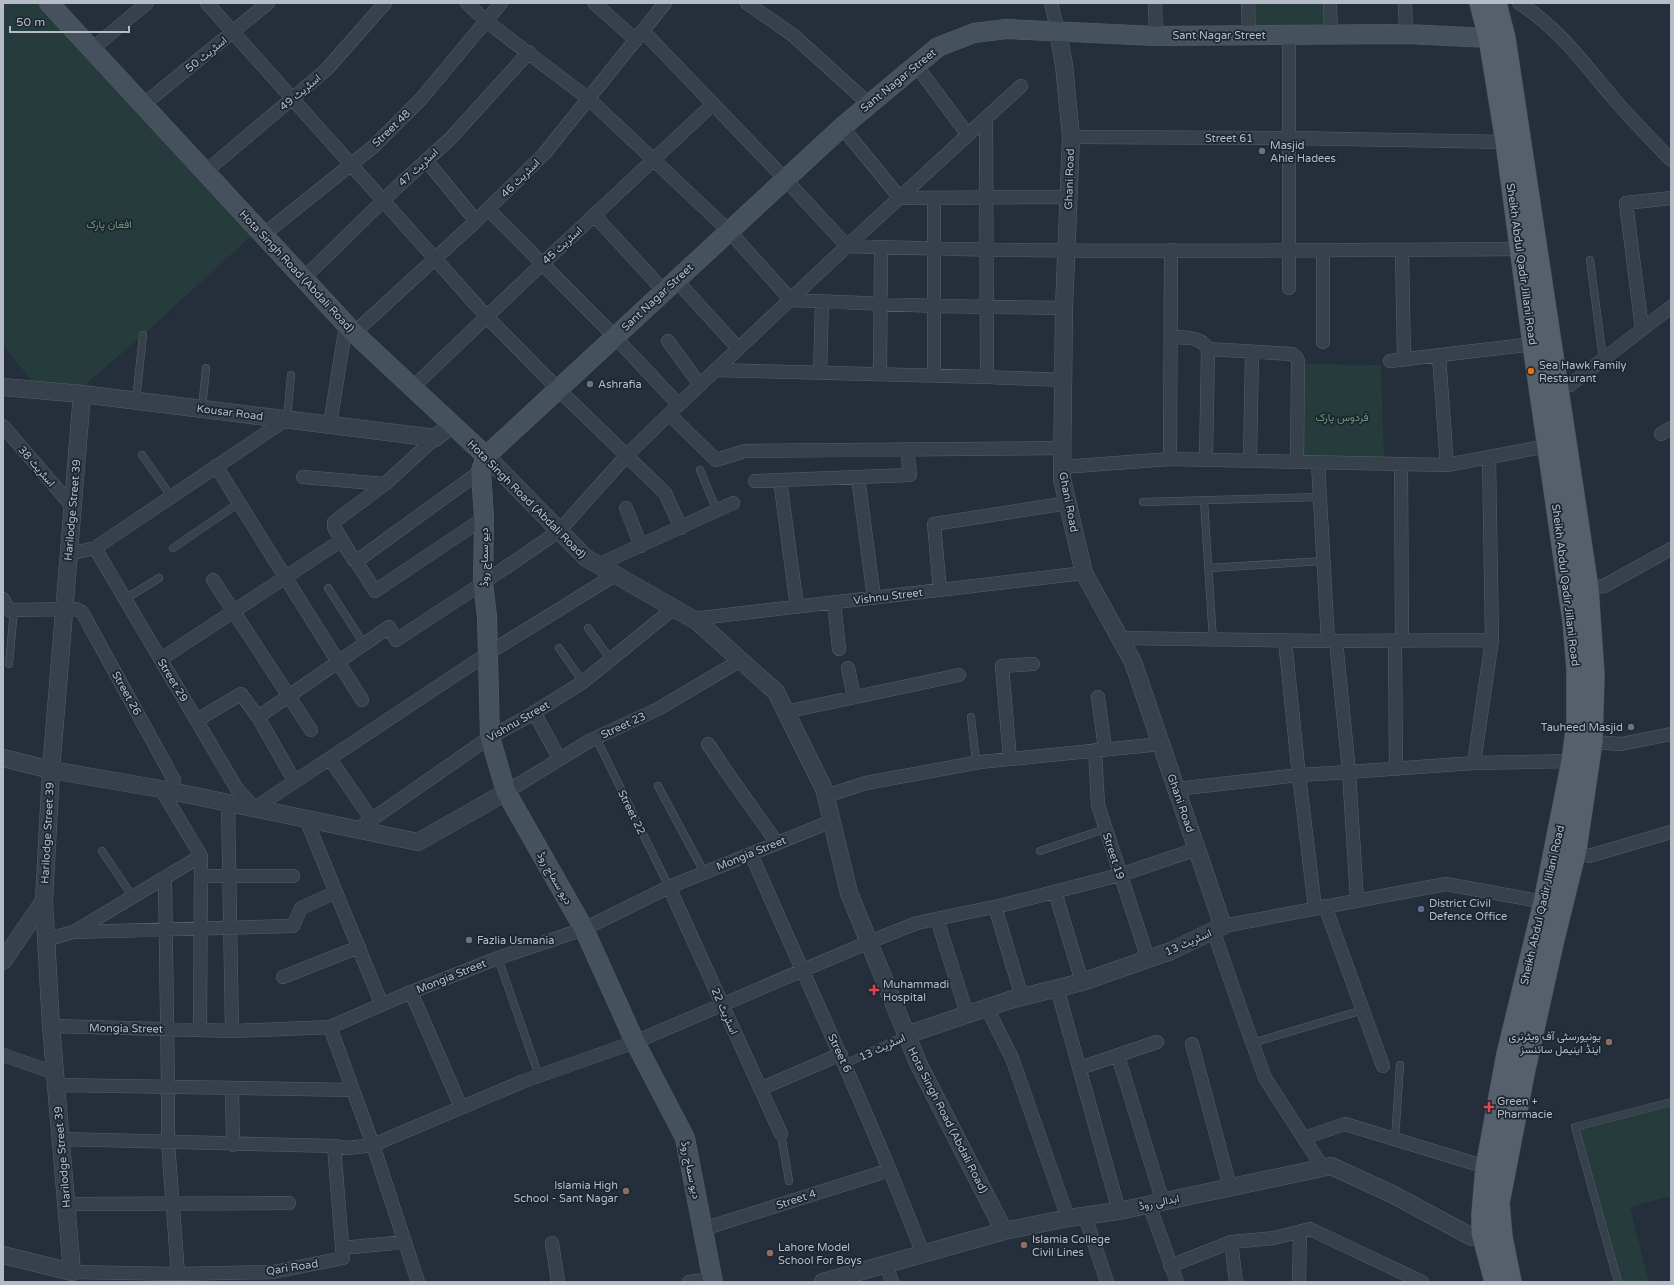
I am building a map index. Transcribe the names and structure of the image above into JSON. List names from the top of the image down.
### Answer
{
  "streets": {
    "main road": [
      "Sant Nagar Street",
      "Sheikh Abdul Qadir Jillani Road",
      "Hota Singh Road (Abdali Road)",
      "دیو سماج روڈ"
    ],
    "street": [
      "اسٹریٹ 50",
      "اسٹریٹ 49",
      "Street 48",
      "Street 61",
      "اسٹریٹ 47",
      "اسٹریٹ 46",
      "Ghani Road",
      "اسٹریٹ 45",
      "Kousar Road",
      "اسٹریٹ 38",
      "Harilodge Street 39",
      "Vishnu Street",
      "Street 29",
      "Street 26",
      "Street 23",
      "Mongia Street",
      "Street 19",
      "اسٹریٹ 13",
      "اسٹریٹ 22",
      "Street 6",
      "Street 4",
      "ابدالی روڈ",
      "Qari Road"
    ],
    "lane": ["Street 22"]
  },
  "crossings": [
    ["Sant Nagar Street", "Ghani Road"],
    ["Sant Nagar Street", "Sheikh Abdul Qadir Jillani Road"],
    ["Sant Nagar Street", "Hota Singh Road (Abdali Road)"],
    ["Sant Nagar Street", "دیو سماج روڈ"],
    ["اسٹریٹ 50", "Hota Singh Road (Abdali Road)"],
    ["اسٹریٹ 49", "Hota Singh Road (Abdali Road)"],
    ["Street 48", "Hota Singh Road (Abdali Road)"],
    ["Street 61", "Ghani Road"],
    ["Street 61", "Sheikh Abdul Qadir Jillani Road"],
    ["اسٹریٹ 47", "Hota Singh Road (Abdali Road)"],
    ["اسٹریٹ 46", "Hota Singh Road (Abdali Road)"],
    ["Ghani Road", "Vishnu Street"],
    ["Ghani Road", "اسٹریٹ 13"],
    ["اسٹریٹ 45", "Hota Singh Road (Abdali Road)"],
    ["Sheikh Abdul Qadir Jillani Road", "اسٹریٹ 13"],
    ["Sheikh Abdul Qadir Jillani Road", "ابدالی روڈ"],
    ["Hota Singh Road (Abdali Road)", "دیو سماج روڈ"],
    ["Hota Singh Road (Abdali Road)", "Vishnu Street"],
    ["Hota Singh Road (Abdali Road)", "Street 23"],
    ["Hota Singh Road (Abdali Road)", "Mongia Street"],
    ["Hota Singh Road (Abdali Road)", "اسٹریٹ 13"],
    ["Hota Singh Road (Abdali Road)", "ابدالی روڈ"],
    ["Kousar Road", "Harilodge Street 39"],
    ["اسٹریٹ 38", "Harilodge Street 39"],
    ["Harilodge Street 39", "Street 26"],
    ["Harilodge Street 39", "Mongia Street"],
    ["Harilodge Street 39", "Qari Road"],
    ["دیو سماج روڈ", "Vishnu Street"],
    ["دیو سماج روڈ", "Street 23"],
    ["دیو سماج روڈ", "Mongia Street"],
    ["دیو سماج روڈ", "Street 4"],
    ["Street 23", "Street 22"],
    ["Street 22", "Mongia Street"],
    ["Street 22", "اسٹریٹ 22"],
    ["Mongia Street", "اسٹریٹ 22"],
    ["Mongia Street", "Street 6"],
    ["Street 19", "اسٹریٹ 13"],
    ["اسٹریٹ 13", "Street 6"],
    ["Street 6", "Street 4"],
    ["Street 6", "ابدالی روڈ"]
  ],
  "parks": ["افغان پارک", "فردوس پارک"],
  "places": {
    "other": [
      "Masjid Ahle Hadees",
      "Sea Hawk Family Restaurant",
      "Ashrafia",
      "Tauheed Masjid",
      "District Civil Defence Office",
      "Fazlia Usmania",
      "یونیورسٹی آف ویٹرنری اینڈ اینیمل سائنسز",
      "Islamia High School - Sant Nagar",
      "Islamia College Civil Lines",
      "Lahore Model School For Boys"
    ],
    "health": ["Muhammadi Hospital", "Green + Pharmacie"]
  },
  "scale_bar": "50 m"
}
